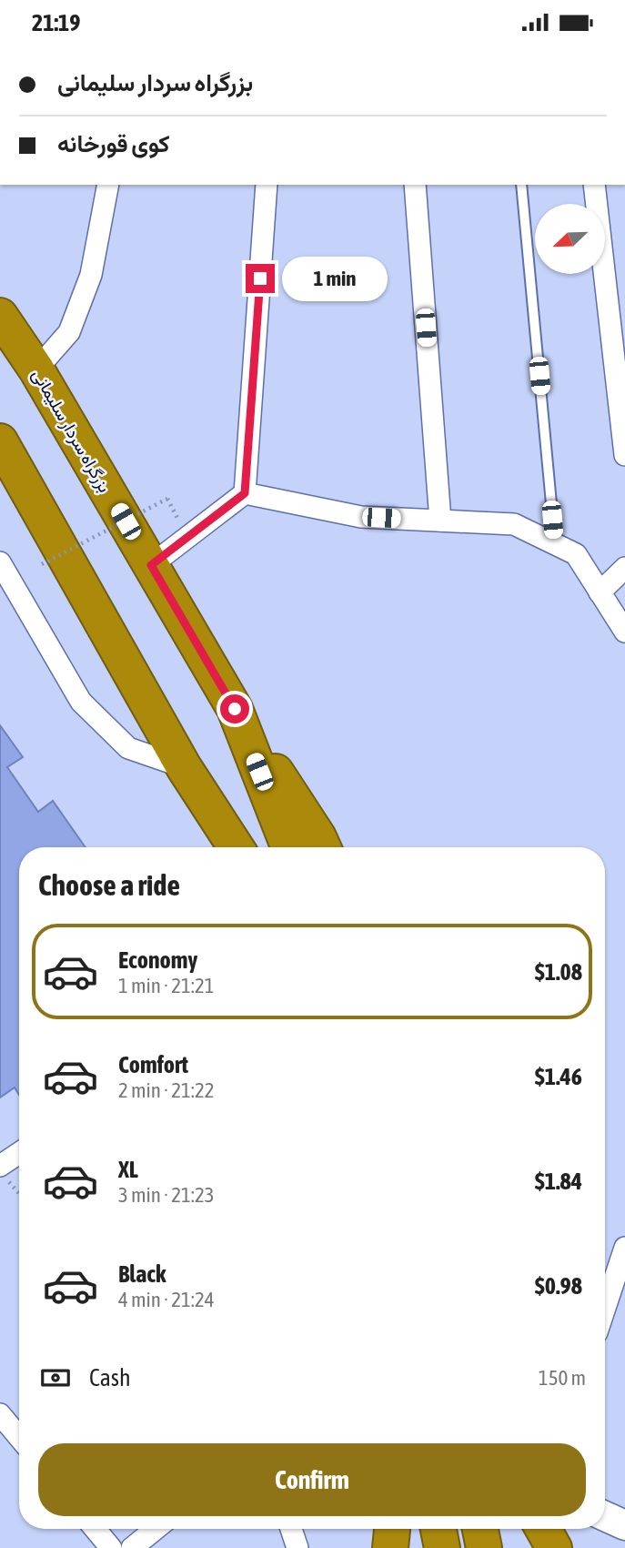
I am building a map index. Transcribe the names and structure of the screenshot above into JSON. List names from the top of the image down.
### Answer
{
  "streets": {
    "highway": ["بزرگراه سردار سلیمانی"]
  },
  "north": "bottom left",
  "page": {
    "status": "21:19",
    "banner": ["بزرگراه سردار سلیمانی", "کوی قورخانه"],
    "bubble": "1 min",
    "heading": "Choose a ride",
    "list": [
      {
        "name": "Economy",
        "note": "1 min · 21:21",
        "value": "$1.08"
      },
      {
        "name": "Comfort",
        "note": "2 min · 21:22",
        "value": "$1.46"
      },
      {
        "name": "XL",
        "note": "3 min · 21:23",
        "value": "$1.84"
      },
      {
        "name": "Black",
        "note": "4 min · 21:24",
        "value": "$0.98"
      }
    ],
    "pay": ["Cash", "150 m"],
    "buttons": "Confirm"
  }
}
